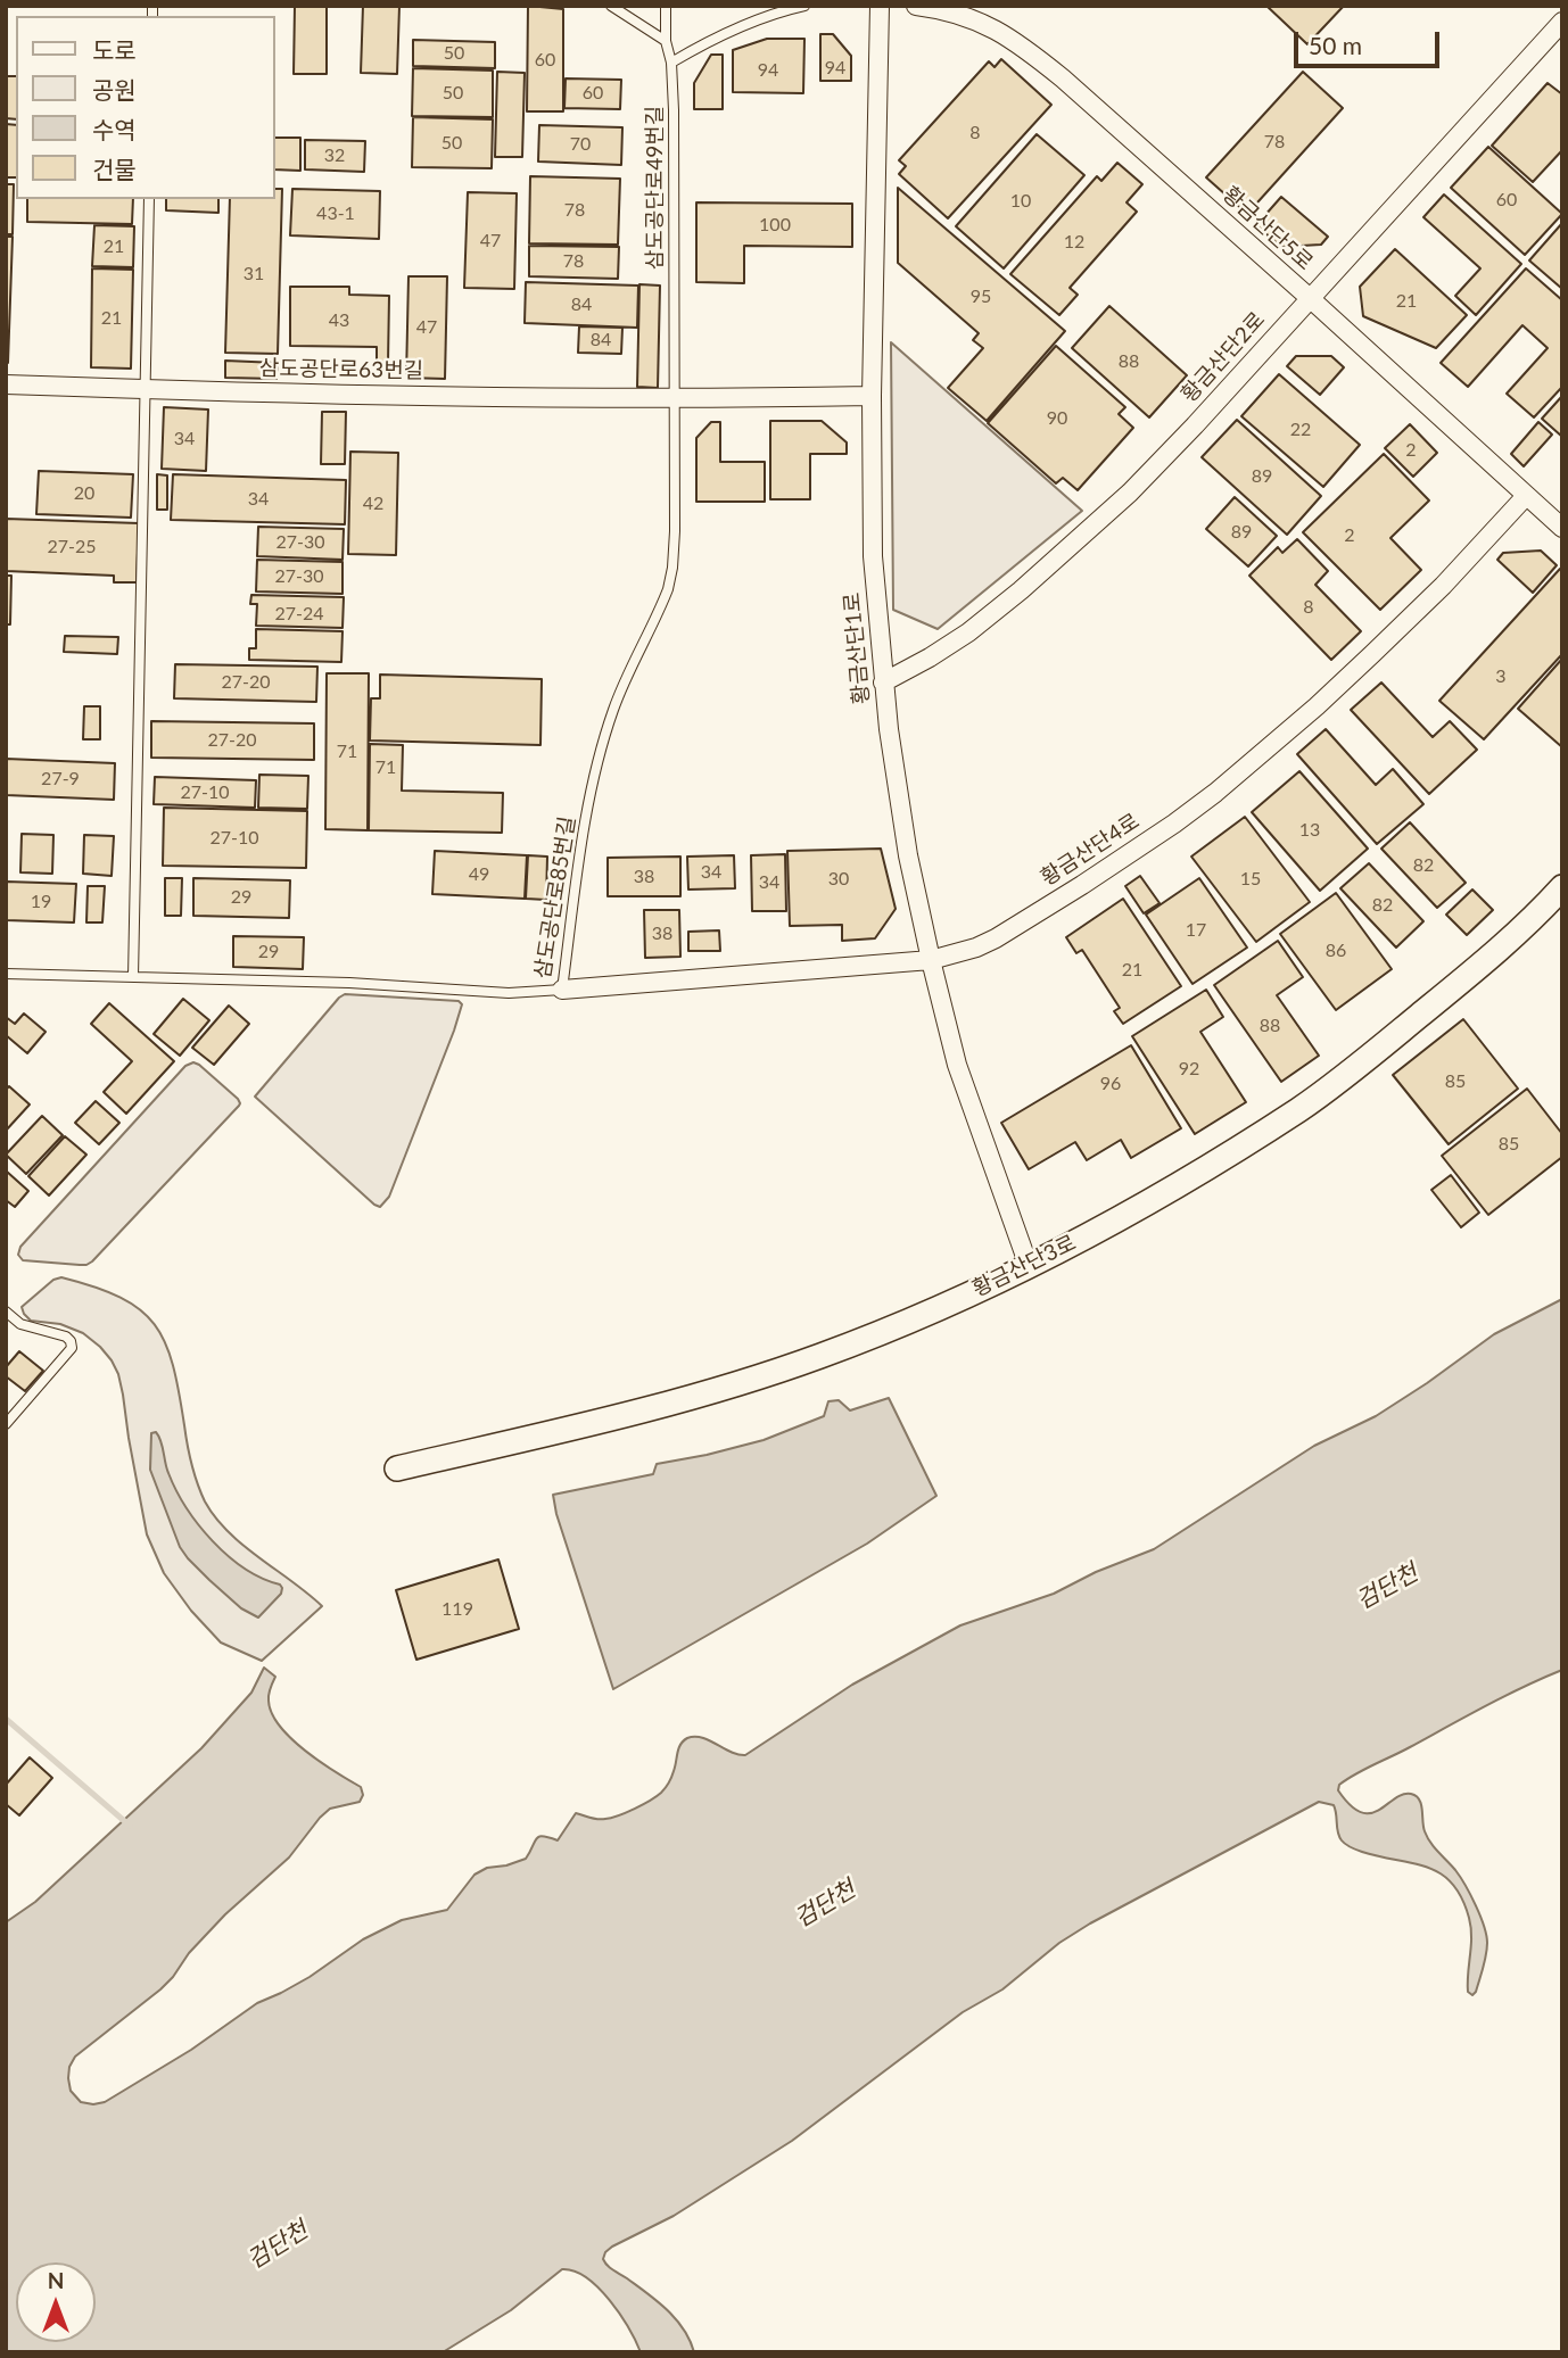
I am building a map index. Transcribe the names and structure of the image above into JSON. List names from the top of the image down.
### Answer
{
  "streets": {
    "street": [
      "황금산단5로",
      "황금산단2로",
      "삼도공단로63번길",
      "황금산단1로",
      "황금산단4로",
      "황금산단3로"
    ],
    "lane": ["삼도공단로49번길", "삼도공단로85번길"]
  },
  "crossings": [
    ["삼도공단로49번길", "삼도공단로63번길"],
    ["삼도공단로49번길", "삼도공단로85번길"],
    ["황금산단5로", "황금산단2로"],
    ["황금산단5로", "황금산단4로"],
    ["황금산단2로", "황금산단1로"],
    ["삼도공단로63번길", "황금산단1로"],
    ["삼도공단로63번길", "삼도공단로85번길"],
    ["황금산단1로", "황금산단4로"],
    ["황금산단1로", "황금산단3로"],
    ["황금산단4로", "삼도공단로85번길"]
  ],
  "water": ["검단천"],
  "house_numbers": [
    "50",
    "60",
    "94",
    "94",
    "50",
    "60",
    "8",
    "78",
    "50",
    "70",
    "32",
    "60",
    "10",
    "78",
    "43-1",
    "100",
    "47",
    "12",
    "21",
    "78",
    "31",
    "95",
    "21",
    "84",
    "21",
    "43",
    "47",
    "84",
    "88",
    "90",
    "22",
    "34",
    "2",
    "89",
    "20",
    "34",
    "42",
    "89",
    "2",
    "27-30",
    "27-25",
    "27-30",
    "8",
    "27-24",
    "3",
    "27-20",
    "27-20",
    "71",
    "71",
    "27-9",
    "27-10",
    "13",
    "27-10",
    "82",
    "34",
    "49",
    "38",
    "30",
    "15",
    "34",
    "29",
    "19",
    "82",
    "17",
    "38",
    "86",
    "29",
    "21",
    "88",
    "92",
    "85",
    "96",
    "85",
    "119"
  ],
  "legend": [
    "도로",
    "공원",
    "수역",
    "건물"
  ],
  "scale_bar": "50 m",
  "north": "top"
}
